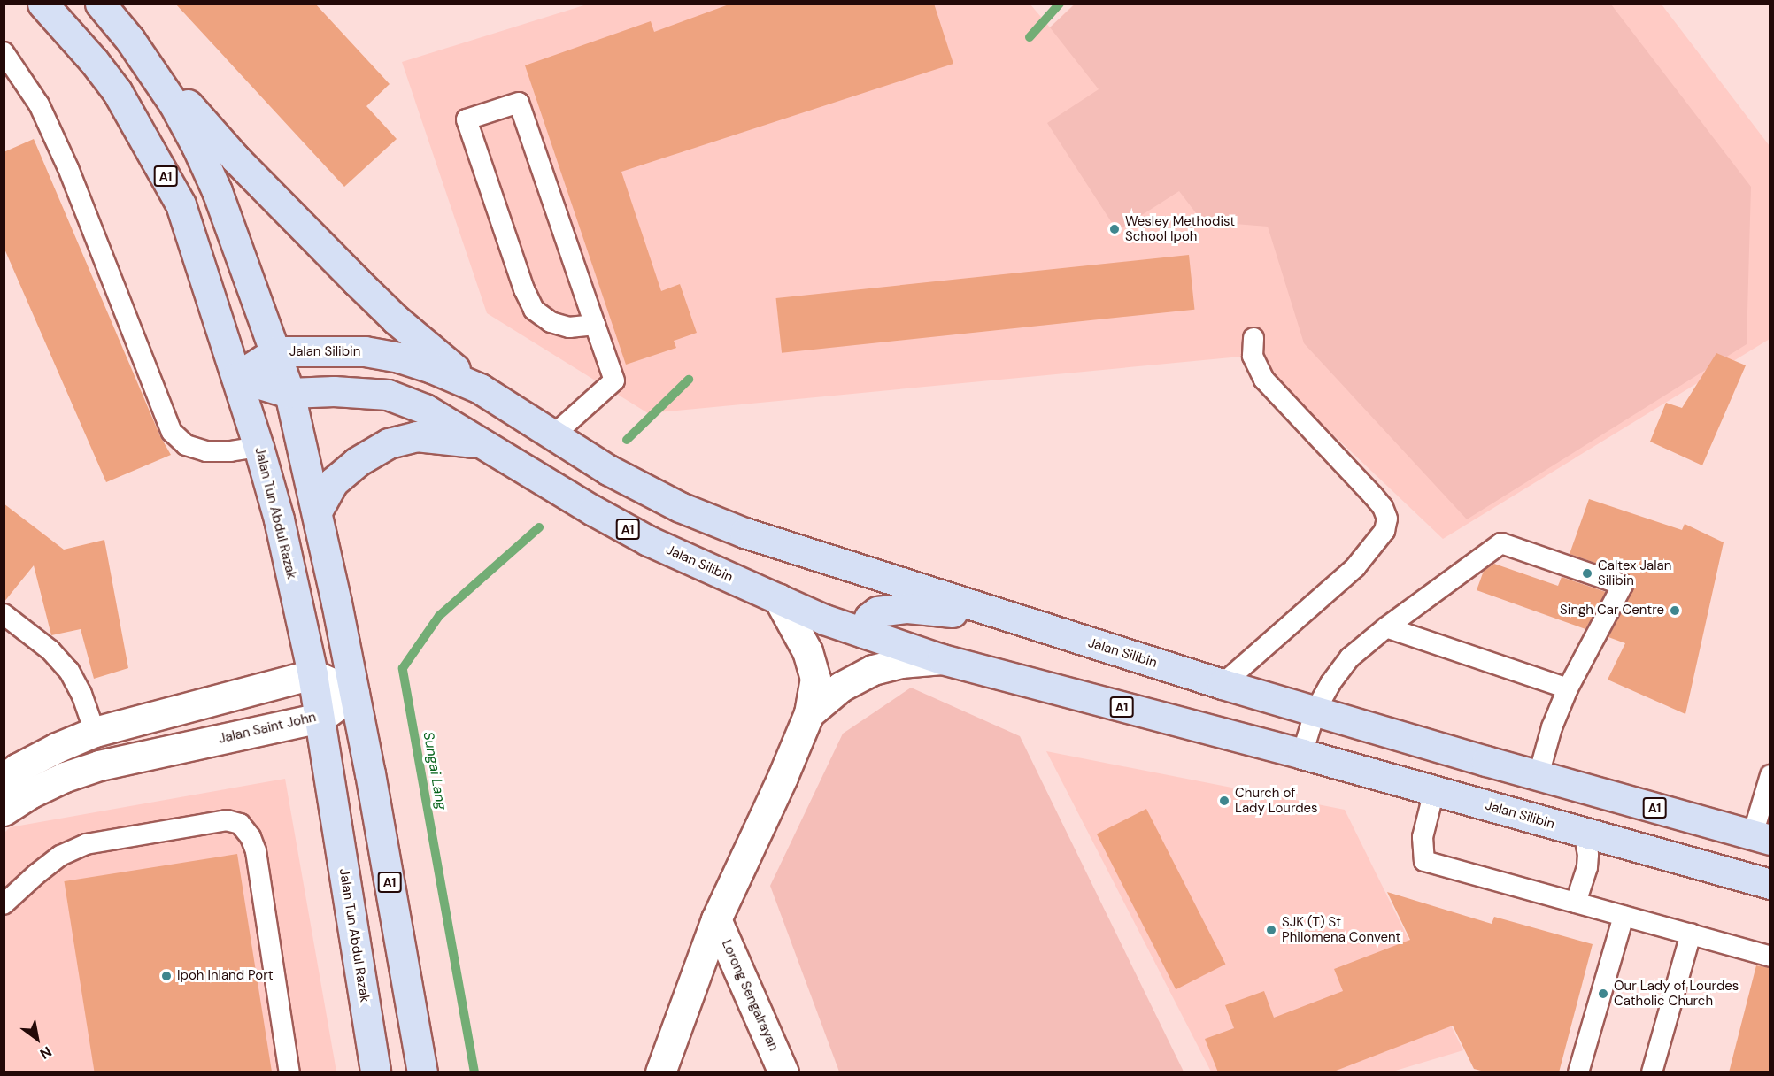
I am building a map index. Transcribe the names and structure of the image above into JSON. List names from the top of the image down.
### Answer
{
  "streets": {
    "main road": ["A1", "Jalan Silibin", "Jalan Tun Abdul Razak"],
    "street": ["Jalan Saint John", "Lorong Sengalrayan"]
  },
  "crossings": [
    ["A1", "Jalan Silibin"],
    ["A1", "Jalan Saint John"],
    ["Jalan Silibin", "Jalan Tun Abdul Razak"],
    ["Jalan Tun Abdul Razak", "Jalan Saint John"]
  ],
  "water": ["Sungai Lang"],
  "places": [
    "Wesley Methodist School Ipoh",
    "Caltex Jalan Silibin",
    "Singh Car Centre",
    "Church of Lady Lourdes",
    "SJK (T) St Philomena Convent",
    "Ipoh Inland Port",
    "Our Lady of Lourdes Catholic Church"
  ],
  "north": "bottom right"
}
